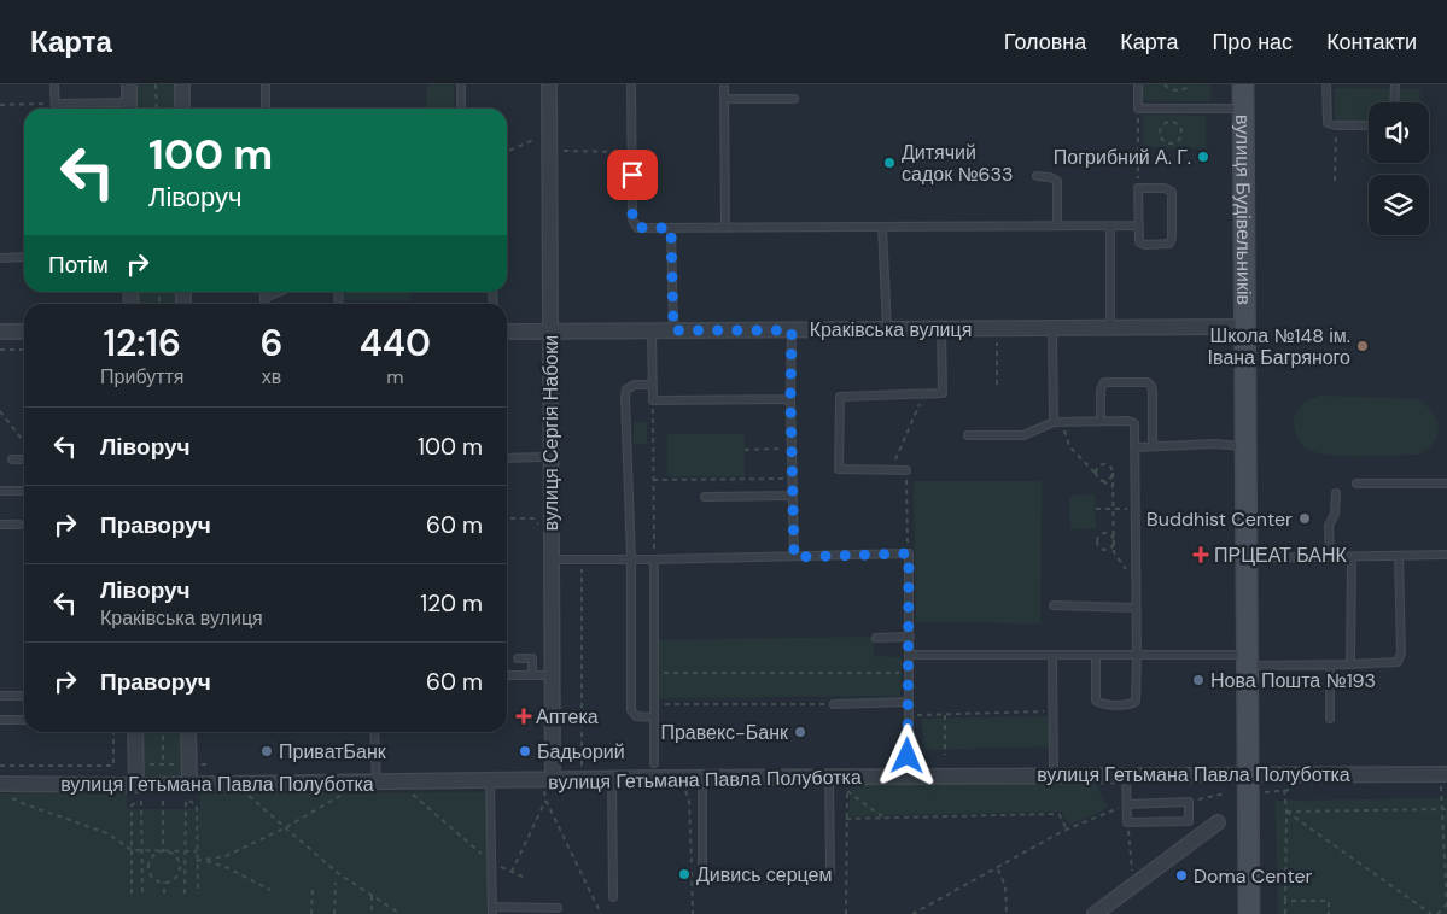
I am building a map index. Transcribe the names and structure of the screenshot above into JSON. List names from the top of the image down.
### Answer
{
  "streets": {
    "main road": ["вулиця Будівельників"],
    "street": ["Краківська вулиця", "вулиця Сергія Набоки", "вулиця Гетьмана Павла Полуботка"]
  },
  "crossings": [
    ["вулиця Будівельників", "Краківська вулиця"],
    ["вулиця Будівельників", "вулиця Гетьмана Павла Полуботка"],
    ["Краківська вулиця", "вулиця Сергія Набоки"],
    ["вулиця Сергія Набоки", "вулиця Гетьмана Павла Полуботка"]
  ],
  "places": {
    "other": [
      "Погрибний А. Г.",
      "Дитячий садок №633",
      "Школа №148 ім. Івана Багряного",
      "Buddhist Center",
      "Нова Пошта №193",
      "Правекс-Банк",
      "ПриватБанк",
      "Бадьорий",
      "Дивись серцем",
      "Doma Center"
    ],
    "health": ["ПРЦЕАТ БАНК", "Аптека"]
  },
  "page": {
    "header": "Карта",
    "nav": [
      "Головна",
      "Карта",
      "Про нас",
      "Контакти"
    ],
    "turn": ["100 m", "Ліворуч"],
    "then": "Потім",
    "eta": [
      "12:16",
      "Прибуття",
      "6",
      "хв",
      "440",
      "m"
    ],
    "list": [
      {
        "name": "Ліворуч",
        "value": "100 m"
      },
      {
        "name": "Праворуч",
        "value": "60 m"
      },
      {
        "name": "Ліворуч",
        "note": "Краківська вулиця",
        "value": "120 m"
      },
      {
        "name": "Праворуч",
        "value": "60 m"
      }
    ]
  }
}
